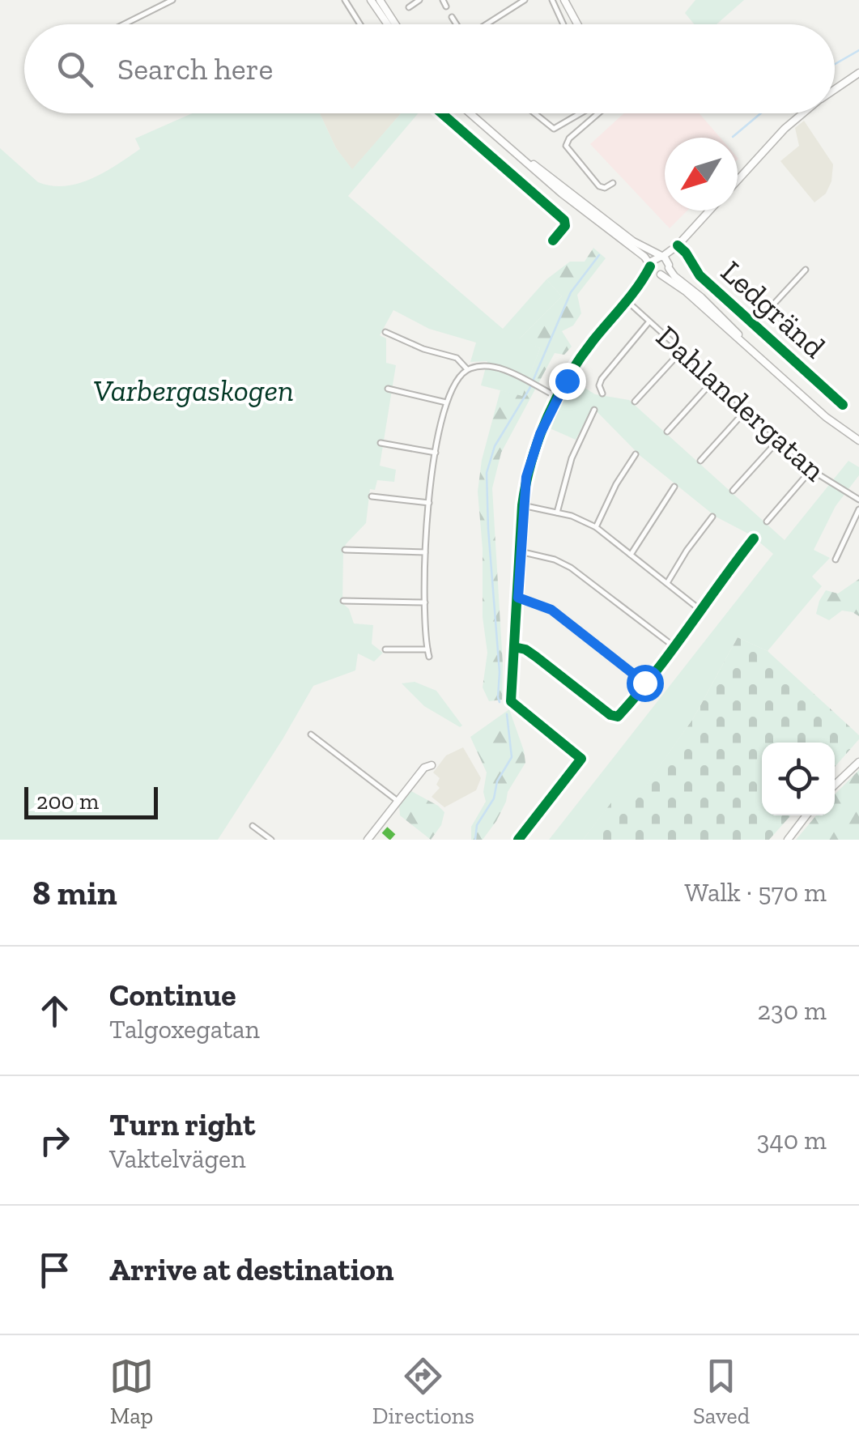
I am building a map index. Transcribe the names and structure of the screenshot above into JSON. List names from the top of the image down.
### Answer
{
  "streets": {
    "street": ["Ledgränd", "Dahlandergatan"]
  },
  "parks": ["Varbergaskogen"],
  "scale_bar": "200 m",
  "north": "bottom left",
  "page": {
    "search": "Search here",
    "scale": "200 m",
    "heading": ["8 min", "Walk · 570 m"],
    "list": [
      ["Continue", "Talgoxegatan", "230 m"],
      ["Turn right", "Vaktelvägen", "340 m"],
      "Arrive at destination"
    ],
    "nav": ["Map", "Directions", "Saved"]
  }
}
